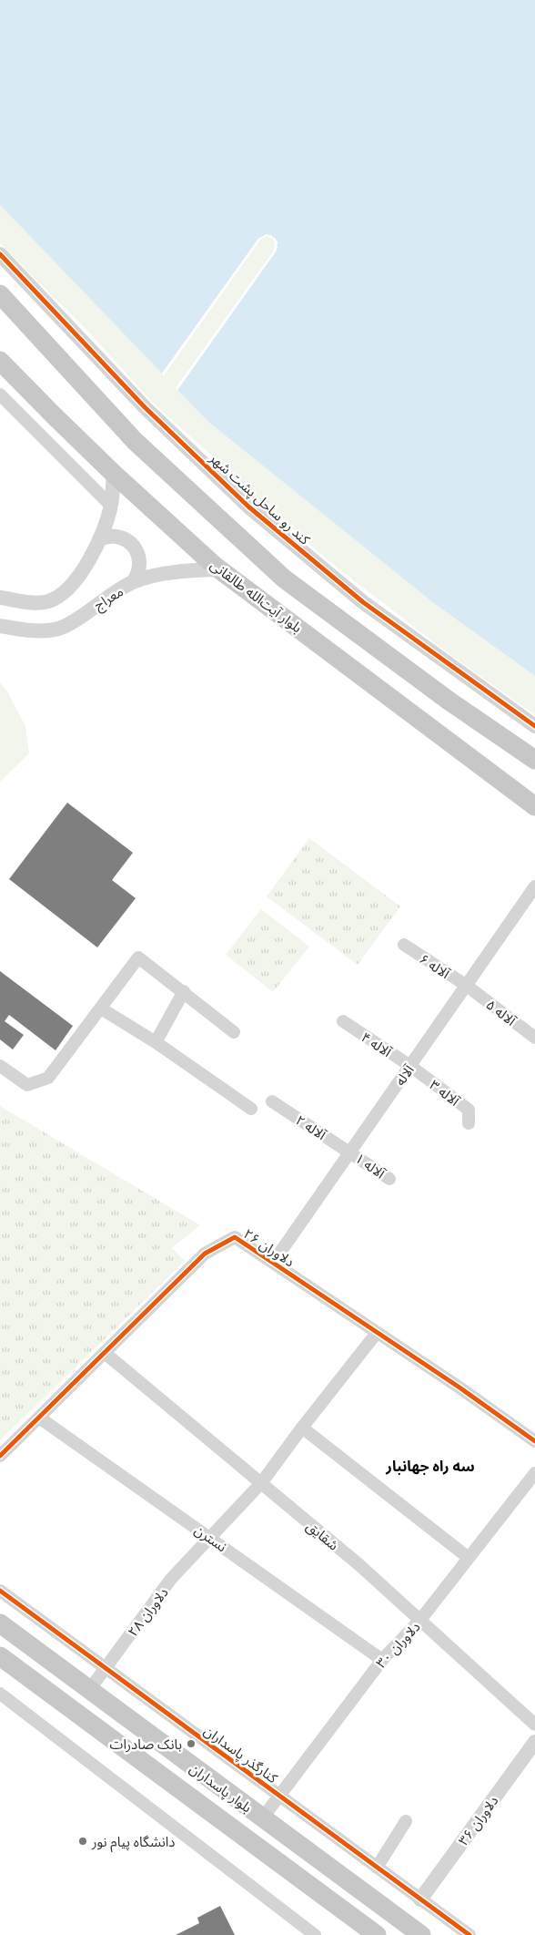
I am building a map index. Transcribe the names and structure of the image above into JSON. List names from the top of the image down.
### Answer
{
  "streets": {
    "main road": ["بلوار آیت‌الله طالقانی", "بلوار پاسداران"],
    "street": [
      "کند رو ساحل پشت شهر",
      "معراج",
      "آلاله ۶",
      "آلاله ۵",
      "آلاله ۴",
      "آلاله",
      "آلاله ۳",
      "آلاله ۲",
      "آلاله ۱",
      "دلاوران ۲۶",
      "شقایق",
      "نسترن",
      "دلاوران ۲۸",
      "دلاوران ۳۰",
      "کنارگذر پاسداران",
      "دلاوران ۳۶"
    ]
  },
  "crossings": [
    ["بلوار آیت‌الله طالقانی", "معراج"],
    ["آلاله ۶", "آلاله ۵"],
    ["آلاله ۶", "آلاله"],
    ["آلاله ۵", "آلاله"],
    ["آلاله ۴", "آلاله"],
    ["آلاله ۴", "آلاله ۳"],
    ["آلاله", "آلاله ۳"],
    ["آلاله", "آلاله ۲"],
    ["آلاله", "آلاله ۱"],
    ["آلاله", "دلاوران ۲۶"],
    ["آلاله ۲", "آلاله ۱"],
    ["دلاوران ۲۶", "شقایق"],
    ["دلاوران ۲۶", "نسترن"],
    ["دلاوران ۲۶", "دلاوران ۲۸"],
    ["شقایق", "دلاوران ۲۸"],
    ["شقایق", "دلاوران ۳۰"],
    ["نسترن", "دلاوران ۲۸"],
    ["نسترن", "دلاوران ۳۰"],
    ["دلاوران ۲۸", "کنارگذر پاسداران"],
    ["دلاوران ۲۸", "بلوار پاسداران"],
    ["دلاوران ۳۰", "کنارگذر پاسداران"],
    ["دلاوران ۳۰", "بلوار پاسداران"],
    ["کنارگذر پاسداران", "دلاوران ۳۶"]
  ],
  "districts": ["سه راه جهانبار"],
  "places": ["بانک صادرات", "دانشگاه پیام نور"]
}
